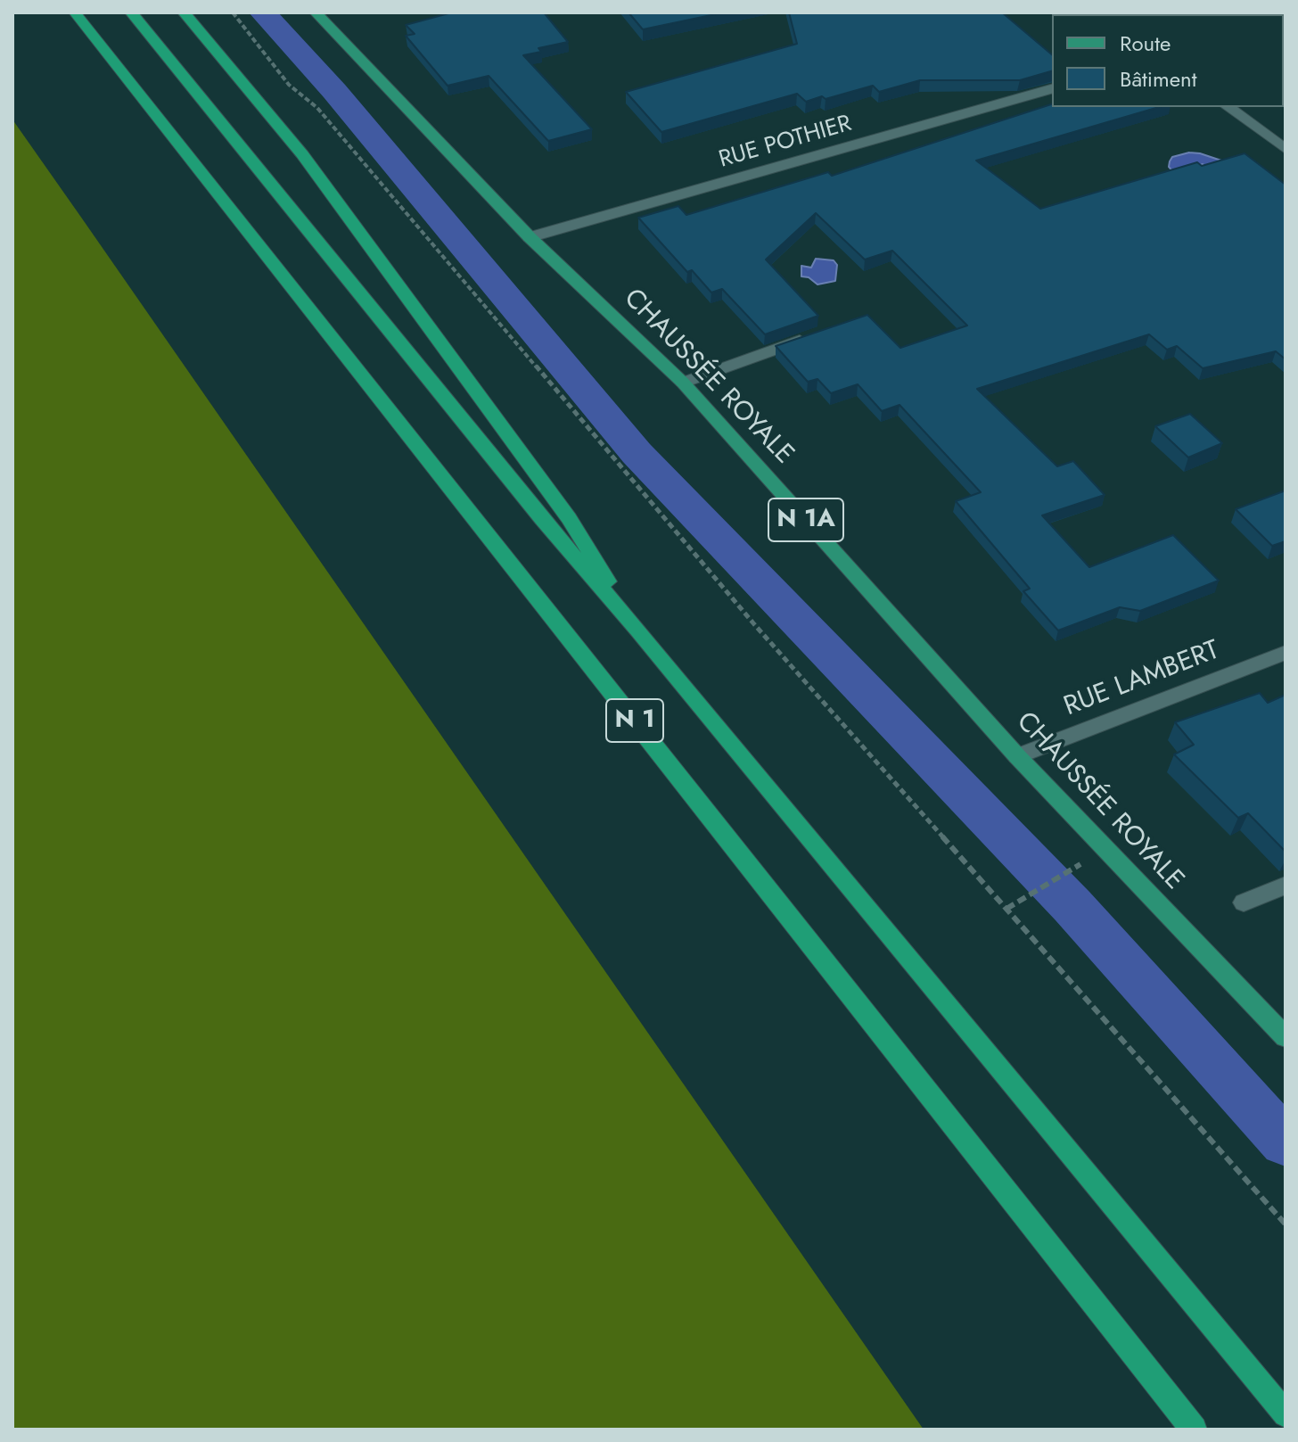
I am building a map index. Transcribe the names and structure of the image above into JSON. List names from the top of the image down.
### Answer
{
  "streets": {
    "highway": ["N 1"],
    "main road": ["CHAUSSÉE ROYALE", "N 1A"],
    "street": ["RUE POTHIER", "RUE LAMBERT"]
  },
  "crossings": [
    ["RUE POTHIER", "CHAUSSÉE ROYALE"],
    ["CHAUSSÉE ROYALE", "RUE LAMBERT"]
  ],
  "legend": ["Route", "Bâtiment"]
}
